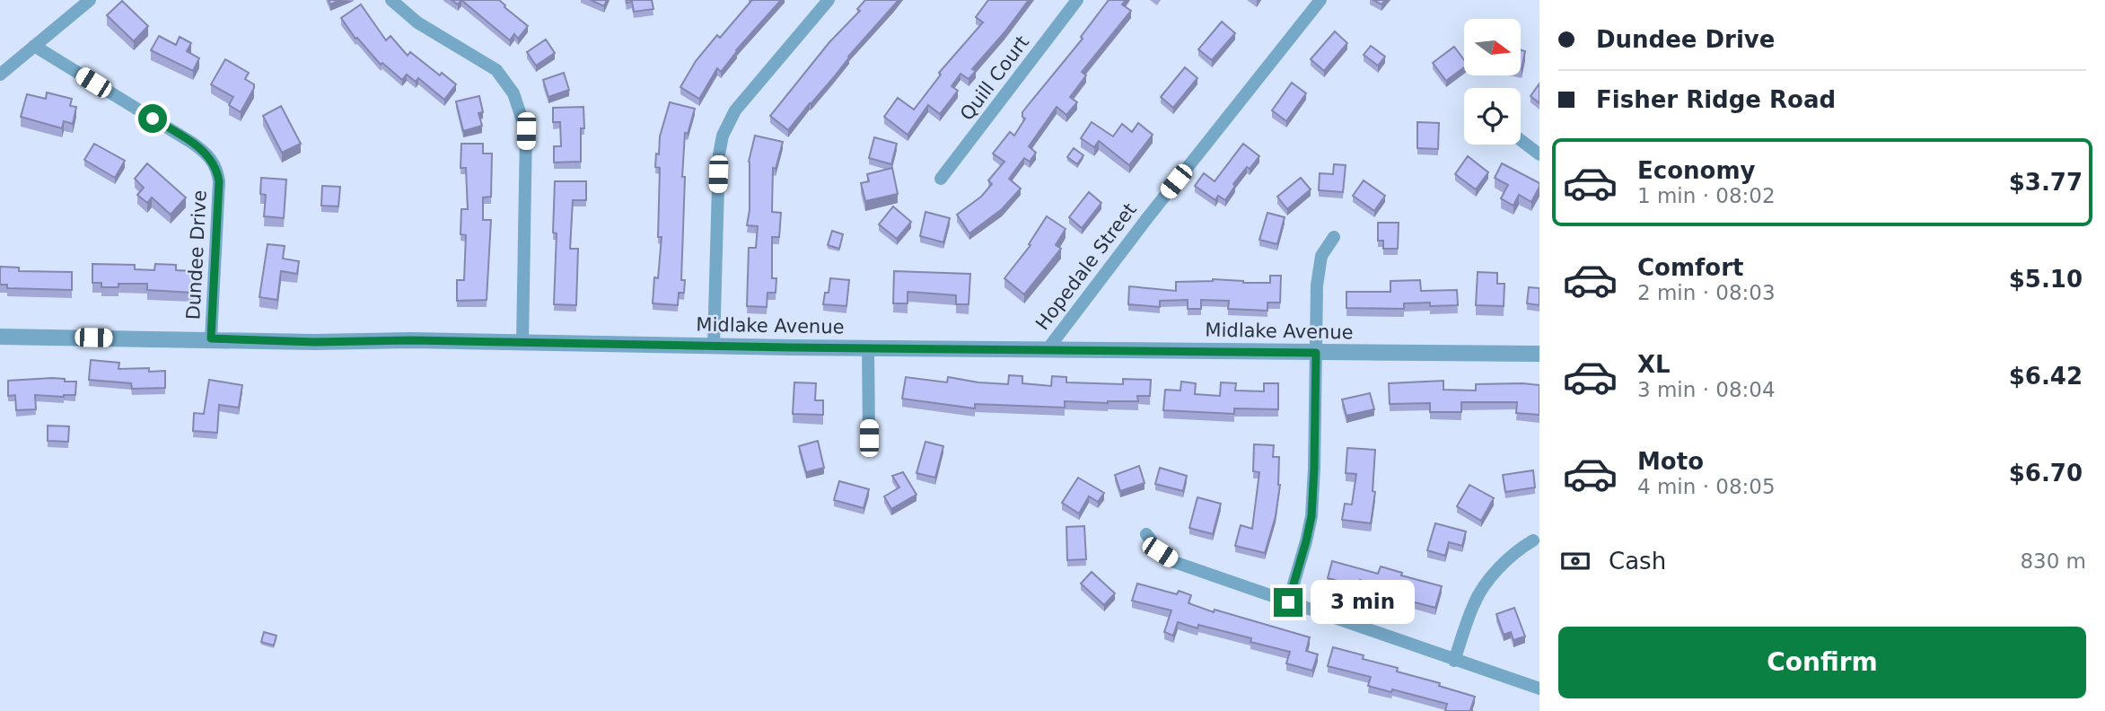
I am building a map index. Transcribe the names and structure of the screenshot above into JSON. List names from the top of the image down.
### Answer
{
  "streets": {
    "street": [
      "Quill Court",
      "Dundee Drive",
      "Hopedale Street",
      "Midlake Avenue"
    ]
  },
  "crossings": [
    ["Dundee Drive", "Midlake Avenue"],
    ["Hopedale Street", "Midlake Avenue"]
  ],
  "north": "right",
  "page": {
    "banner": ["Dundee Drive", "Fisher Ridge Road"],
    "list": [
      {
        "name": "Economy",
        "note": "1 min · 08:02",
        "value": "$3.77"
      },
      {
        "name": "Comfort",
        "note": "2 min · 08:03",
        "value": "$5.10"
      },
      {
        "name": "XL",
        "note": "3 min · 08:04",
        "value": "$6.42"
      },
      {
        "name": "Moto",
        "note": "4 min · 08:05",
        "value": "$6.70"
      }
    ],
    "pay": ["Cash", "830 m"],
    "bubble": "3 min",
    "buttons": "Confirm"
  }
}
